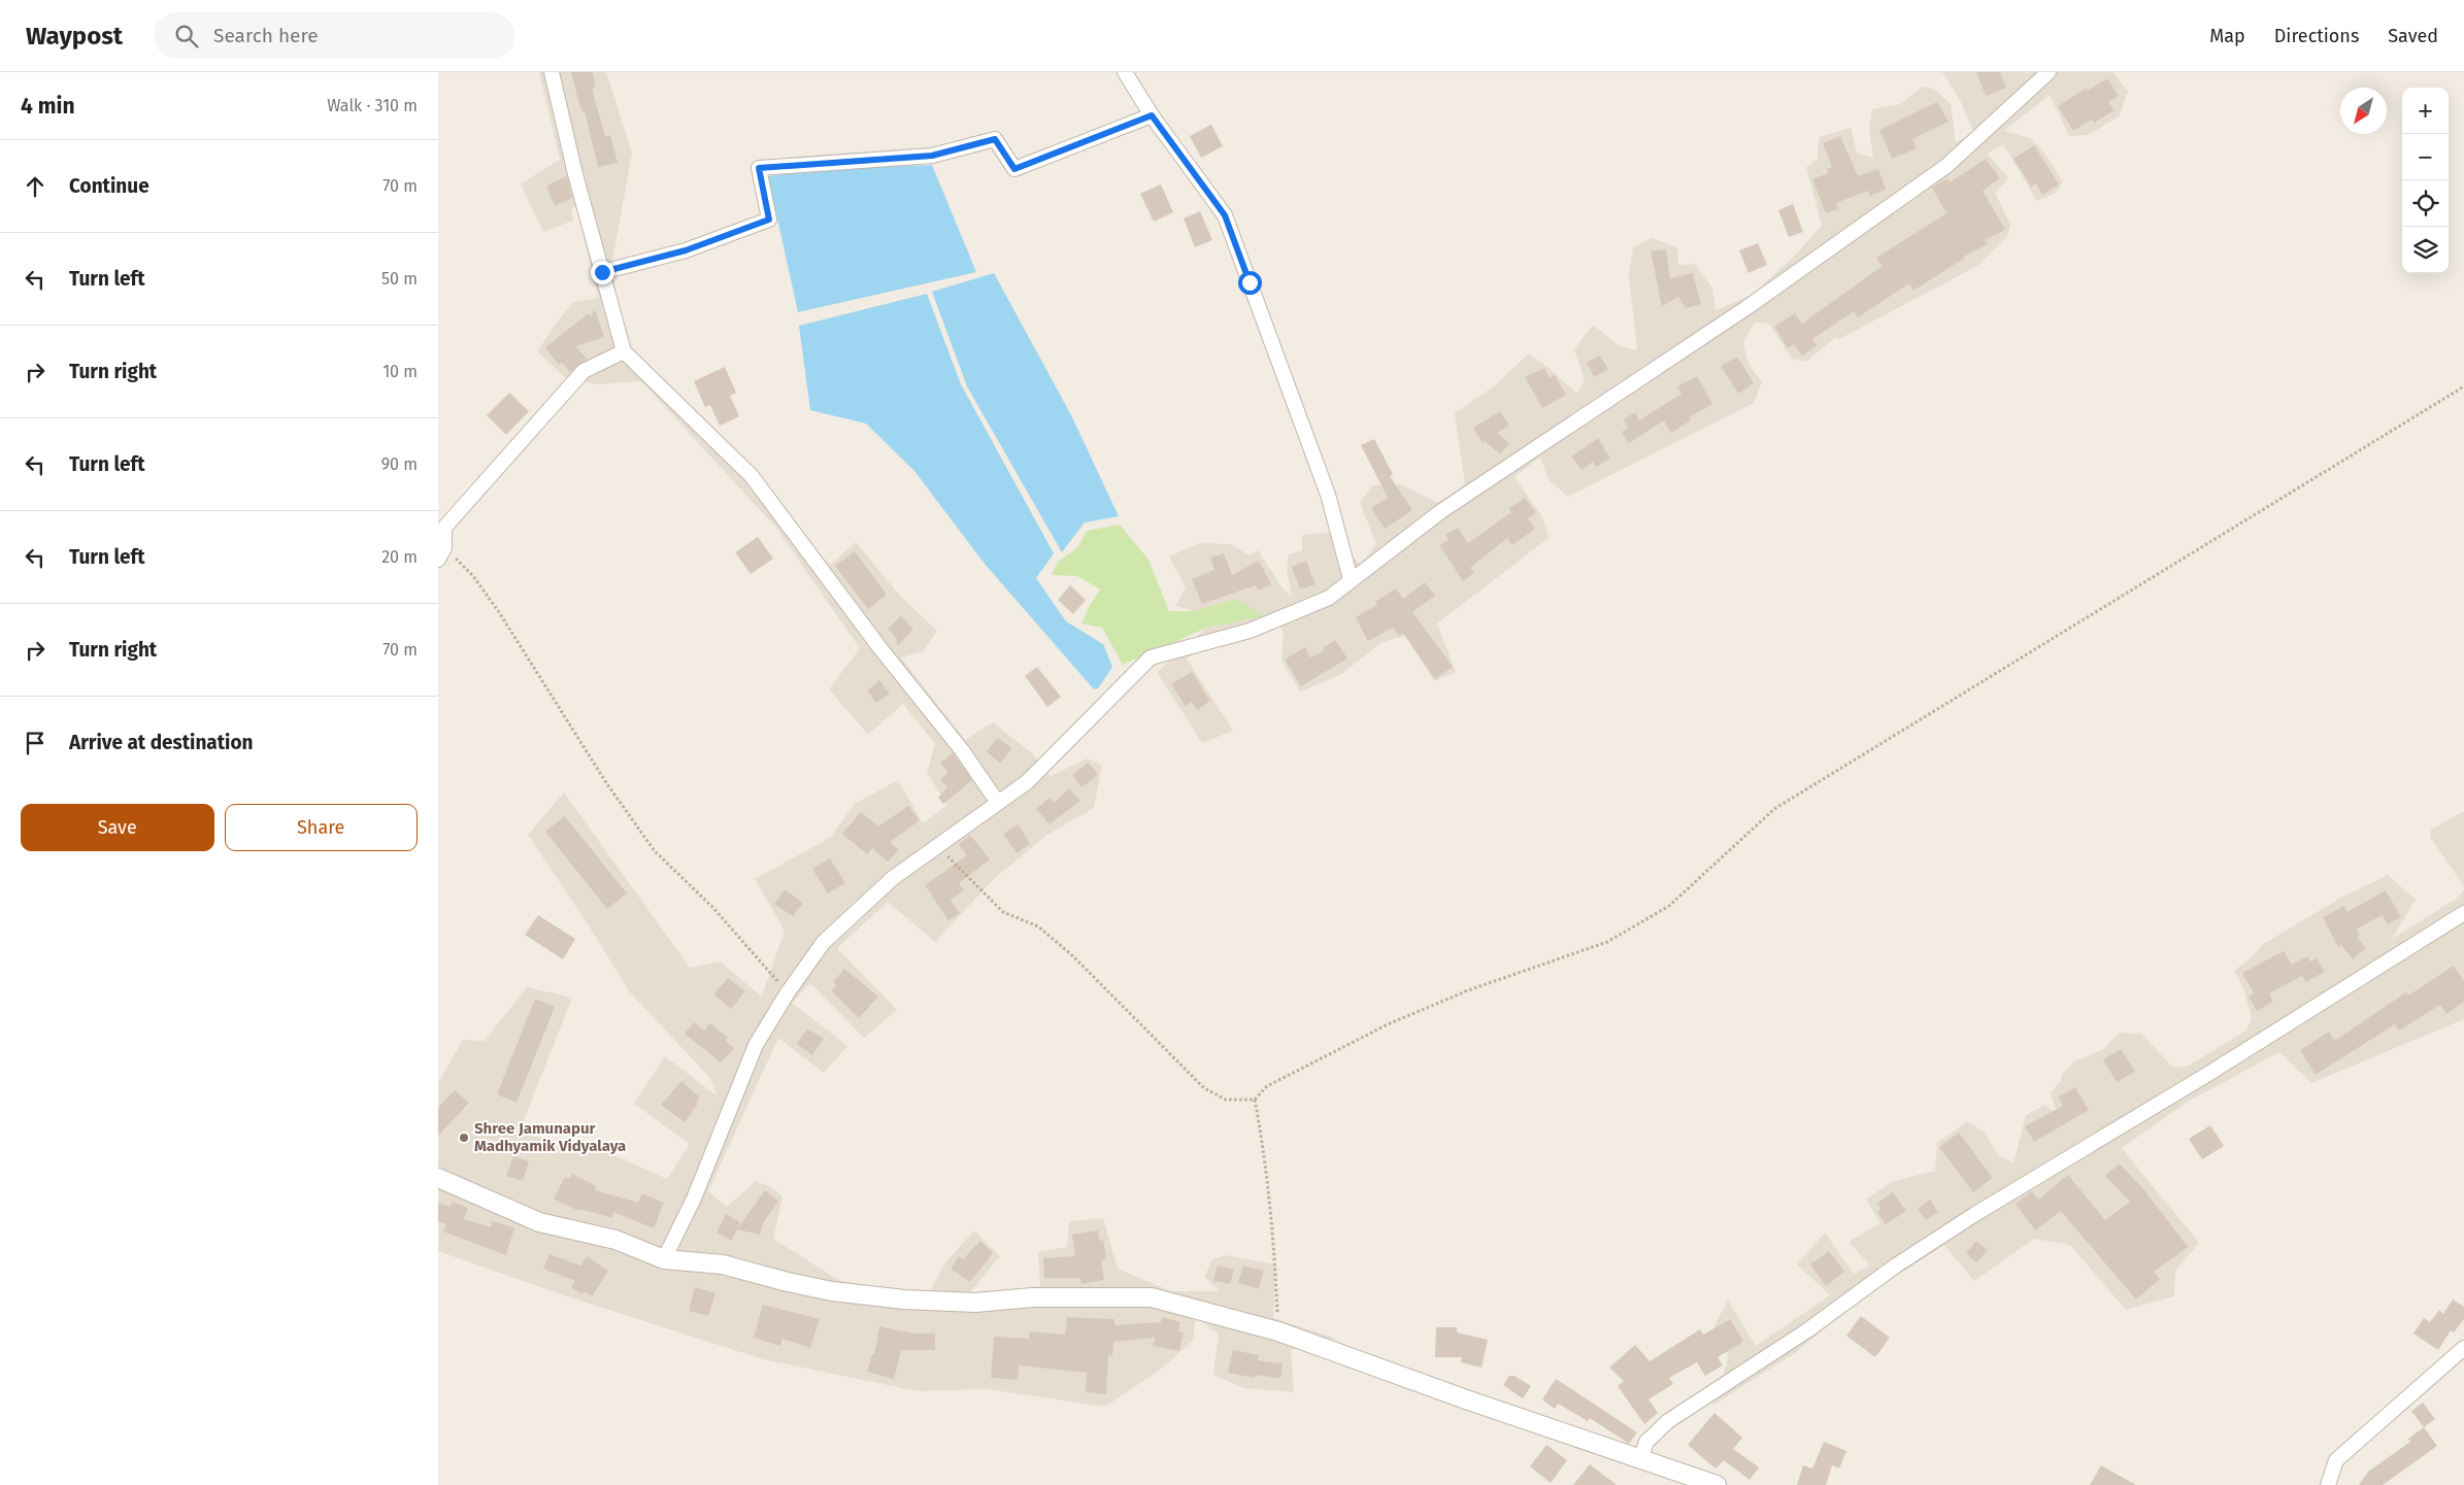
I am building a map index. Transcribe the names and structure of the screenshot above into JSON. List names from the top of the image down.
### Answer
{
  "places": ["Shree Jamunapur Madhyamik Vidyalaya"],
  "north": "bottom left",
  "page": {
    "header": "Waypost",
    "search": "Search here",
    "nav": ["Map", "Directions", "Saved"],
    "heading": ["4 min", "Walk · 310 m"],
    "map_buttons": ["+", "−"],
    "list": [
      ["Continue", "70 m"],
      ["Turn left", "50 m"],
      ["Turn right", "10 m"],
      ["Turn left", "90 m"],
      ["Turn left", "20 m"],
      ["Turn right", "70 m"],
      "Arrive at destination"
    ],
    "buttons": ["Save", "Share"]
  }
}
